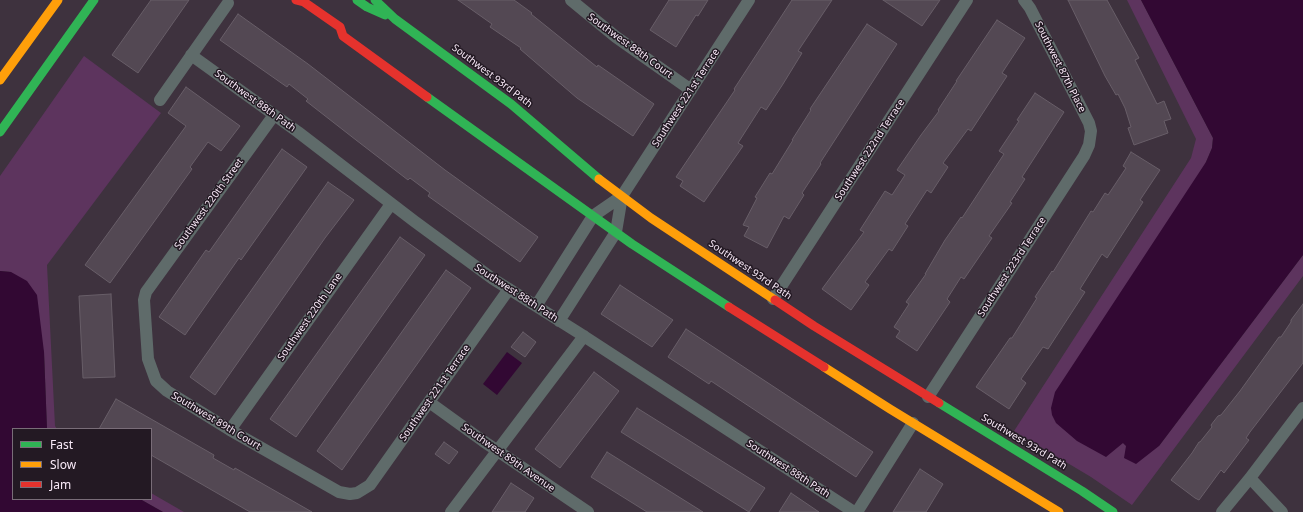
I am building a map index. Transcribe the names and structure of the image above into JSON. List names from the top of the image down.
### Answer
{
  "streets": {
    "street": [
      "Southwest 88th Court",
      "Southwest 87th Place",
      "Southwest 93rd Path",
      "Southwest 221st Terrace",
      "Southwest 88th Path",
      "Southwest 222nd Terrace",
      "Southwest 220th Street",
      "Southwest 223rd Terrace",
      "Southwest 220th Lane",
      "Southwest 89th Court",
      "Southwest 89th Avenue"
    ]
  },
  "crossings": [
    ["Southwest 88th Court", "Southwest 221st Terrace"],
    ["Southwest 87th Place", "Southwest 223rd Terrace"],
    ["Southwest 93rd Path", "Southwest 221st Terrace"],
    ["Southwest 93rd Path", "Southwest 222nd Terrace"],
    ["Southwest 93rd Path", "Southwest 223rd Terrace"],
    ["Southwest 221st Terrace", "Southwest 88th Path"],
    ["Southwest 221st Terrace", "Southwest 89th Court"],
    ["Southwest 221st Terrace", "Southwest 89th Avenue"],
    ["Southwest 88th Path", "Southwest 220th Street"],
    ["Southwest 88th Path", "Southwest 220th Lane"],
    ["Southwest 220th Street", "Southwest 89th Court"],
    ["Southwest 220th Lane", "Southwest 89th Court"]
  ],
  "legend": ["Fast", "Slow", "Jam"]
}
